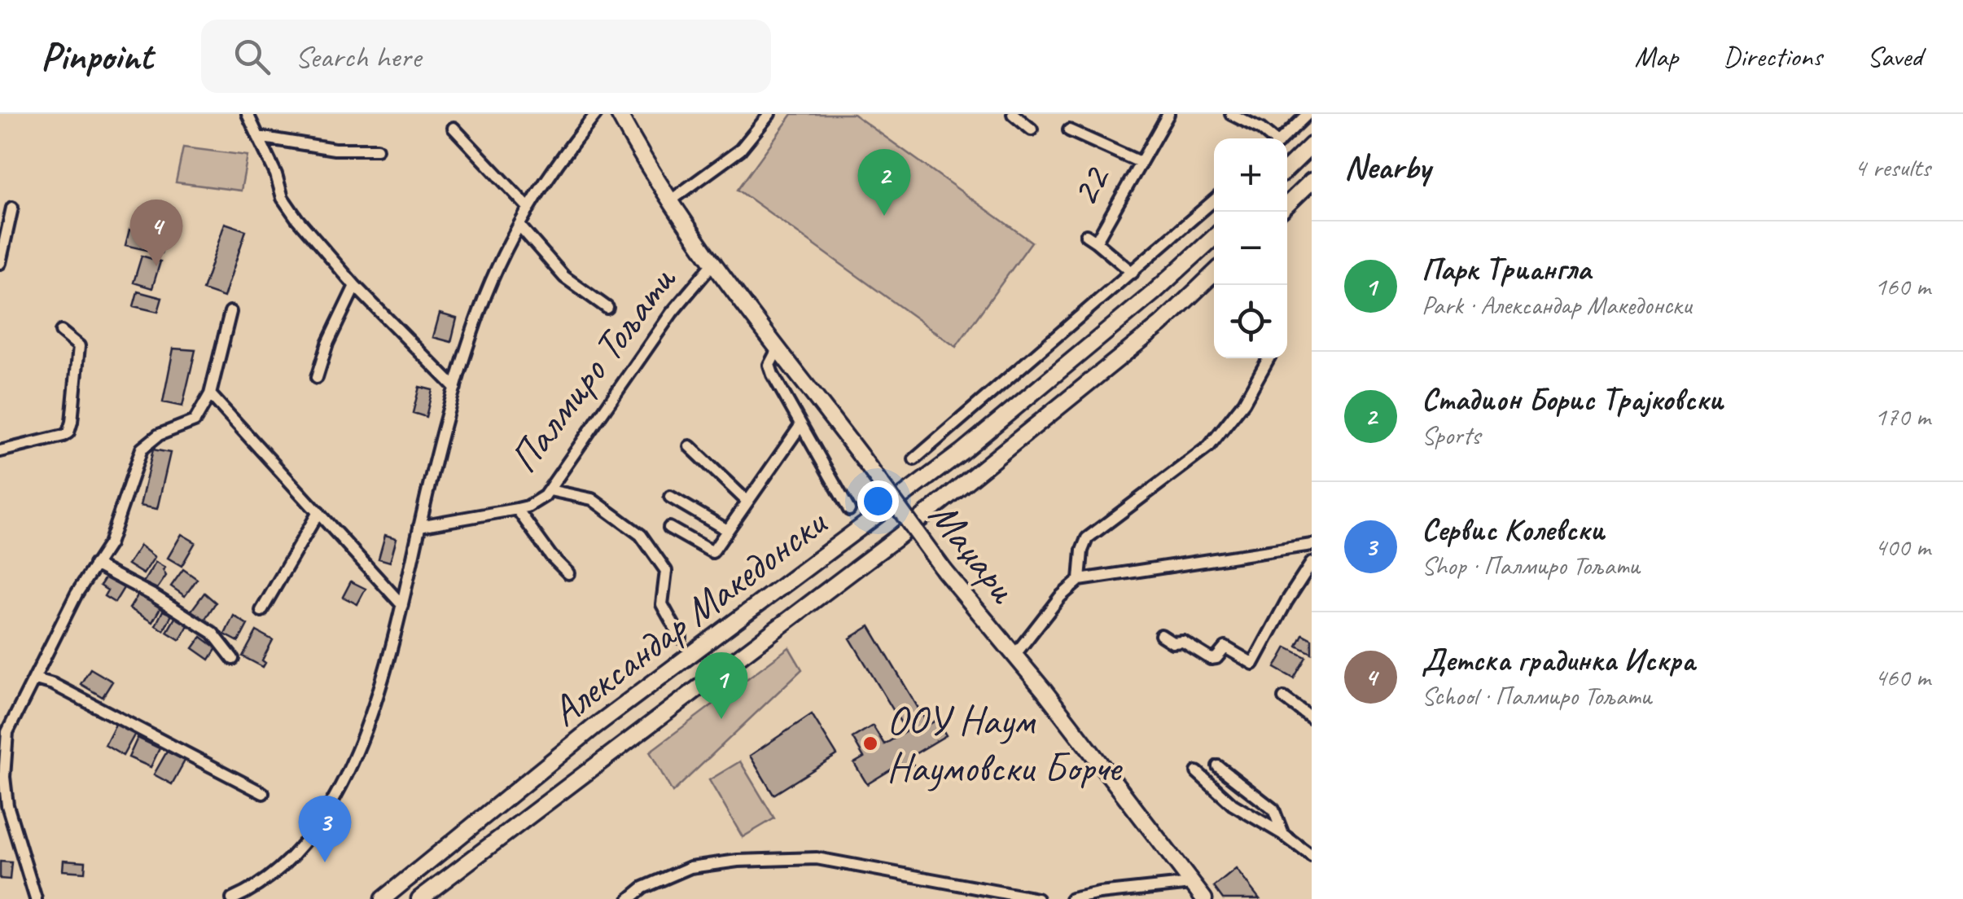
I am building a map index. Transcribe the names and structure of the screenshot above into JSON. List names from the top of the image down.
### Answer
{
  "streets": {
    "street": [
      "22",
      "Палмиро Тољати",
      "Маџари",
      "Александар Македонски"
    ]
  },
  "crossings": [
    ["Палмиро Тољати", "Маџари"]
  ],
  "places": ["ООУ Наум Наумовски Борче"],
  "page": {
    "header": "Pinpoint",
    "search": "Search here",
    "nav": ["Map", "Directions", "Saved"],
    "heading": ["Nearby", "4 results"],
    "map_buttons": ["+", "−"],
    "pins": [
      "2",
      "4",
      "1",
      "3"
    ],
    "list": [
      {
        "mark": "1",
        "name": "Парк Триангла",
        "note": "Park · Александар Македонски",
        "value": "160 m"
      },
      {
        "mark": "2",
        "name": "Стадион Борис Трајковски",
        "note": "Sports",
        "value": "170 m"
      },
      {
        "mark": "3",
        "name": "Сервис Колевски",
        "note": "Shop · Палмиро Тољати",
        "value": "400 m"
      },
      {
        "mark": "4",
        "name": "Детска градинка Искра",
        "note": "School · Палмиро Тољати",
        "value": "460 m"
      }
    ]
  }
}
